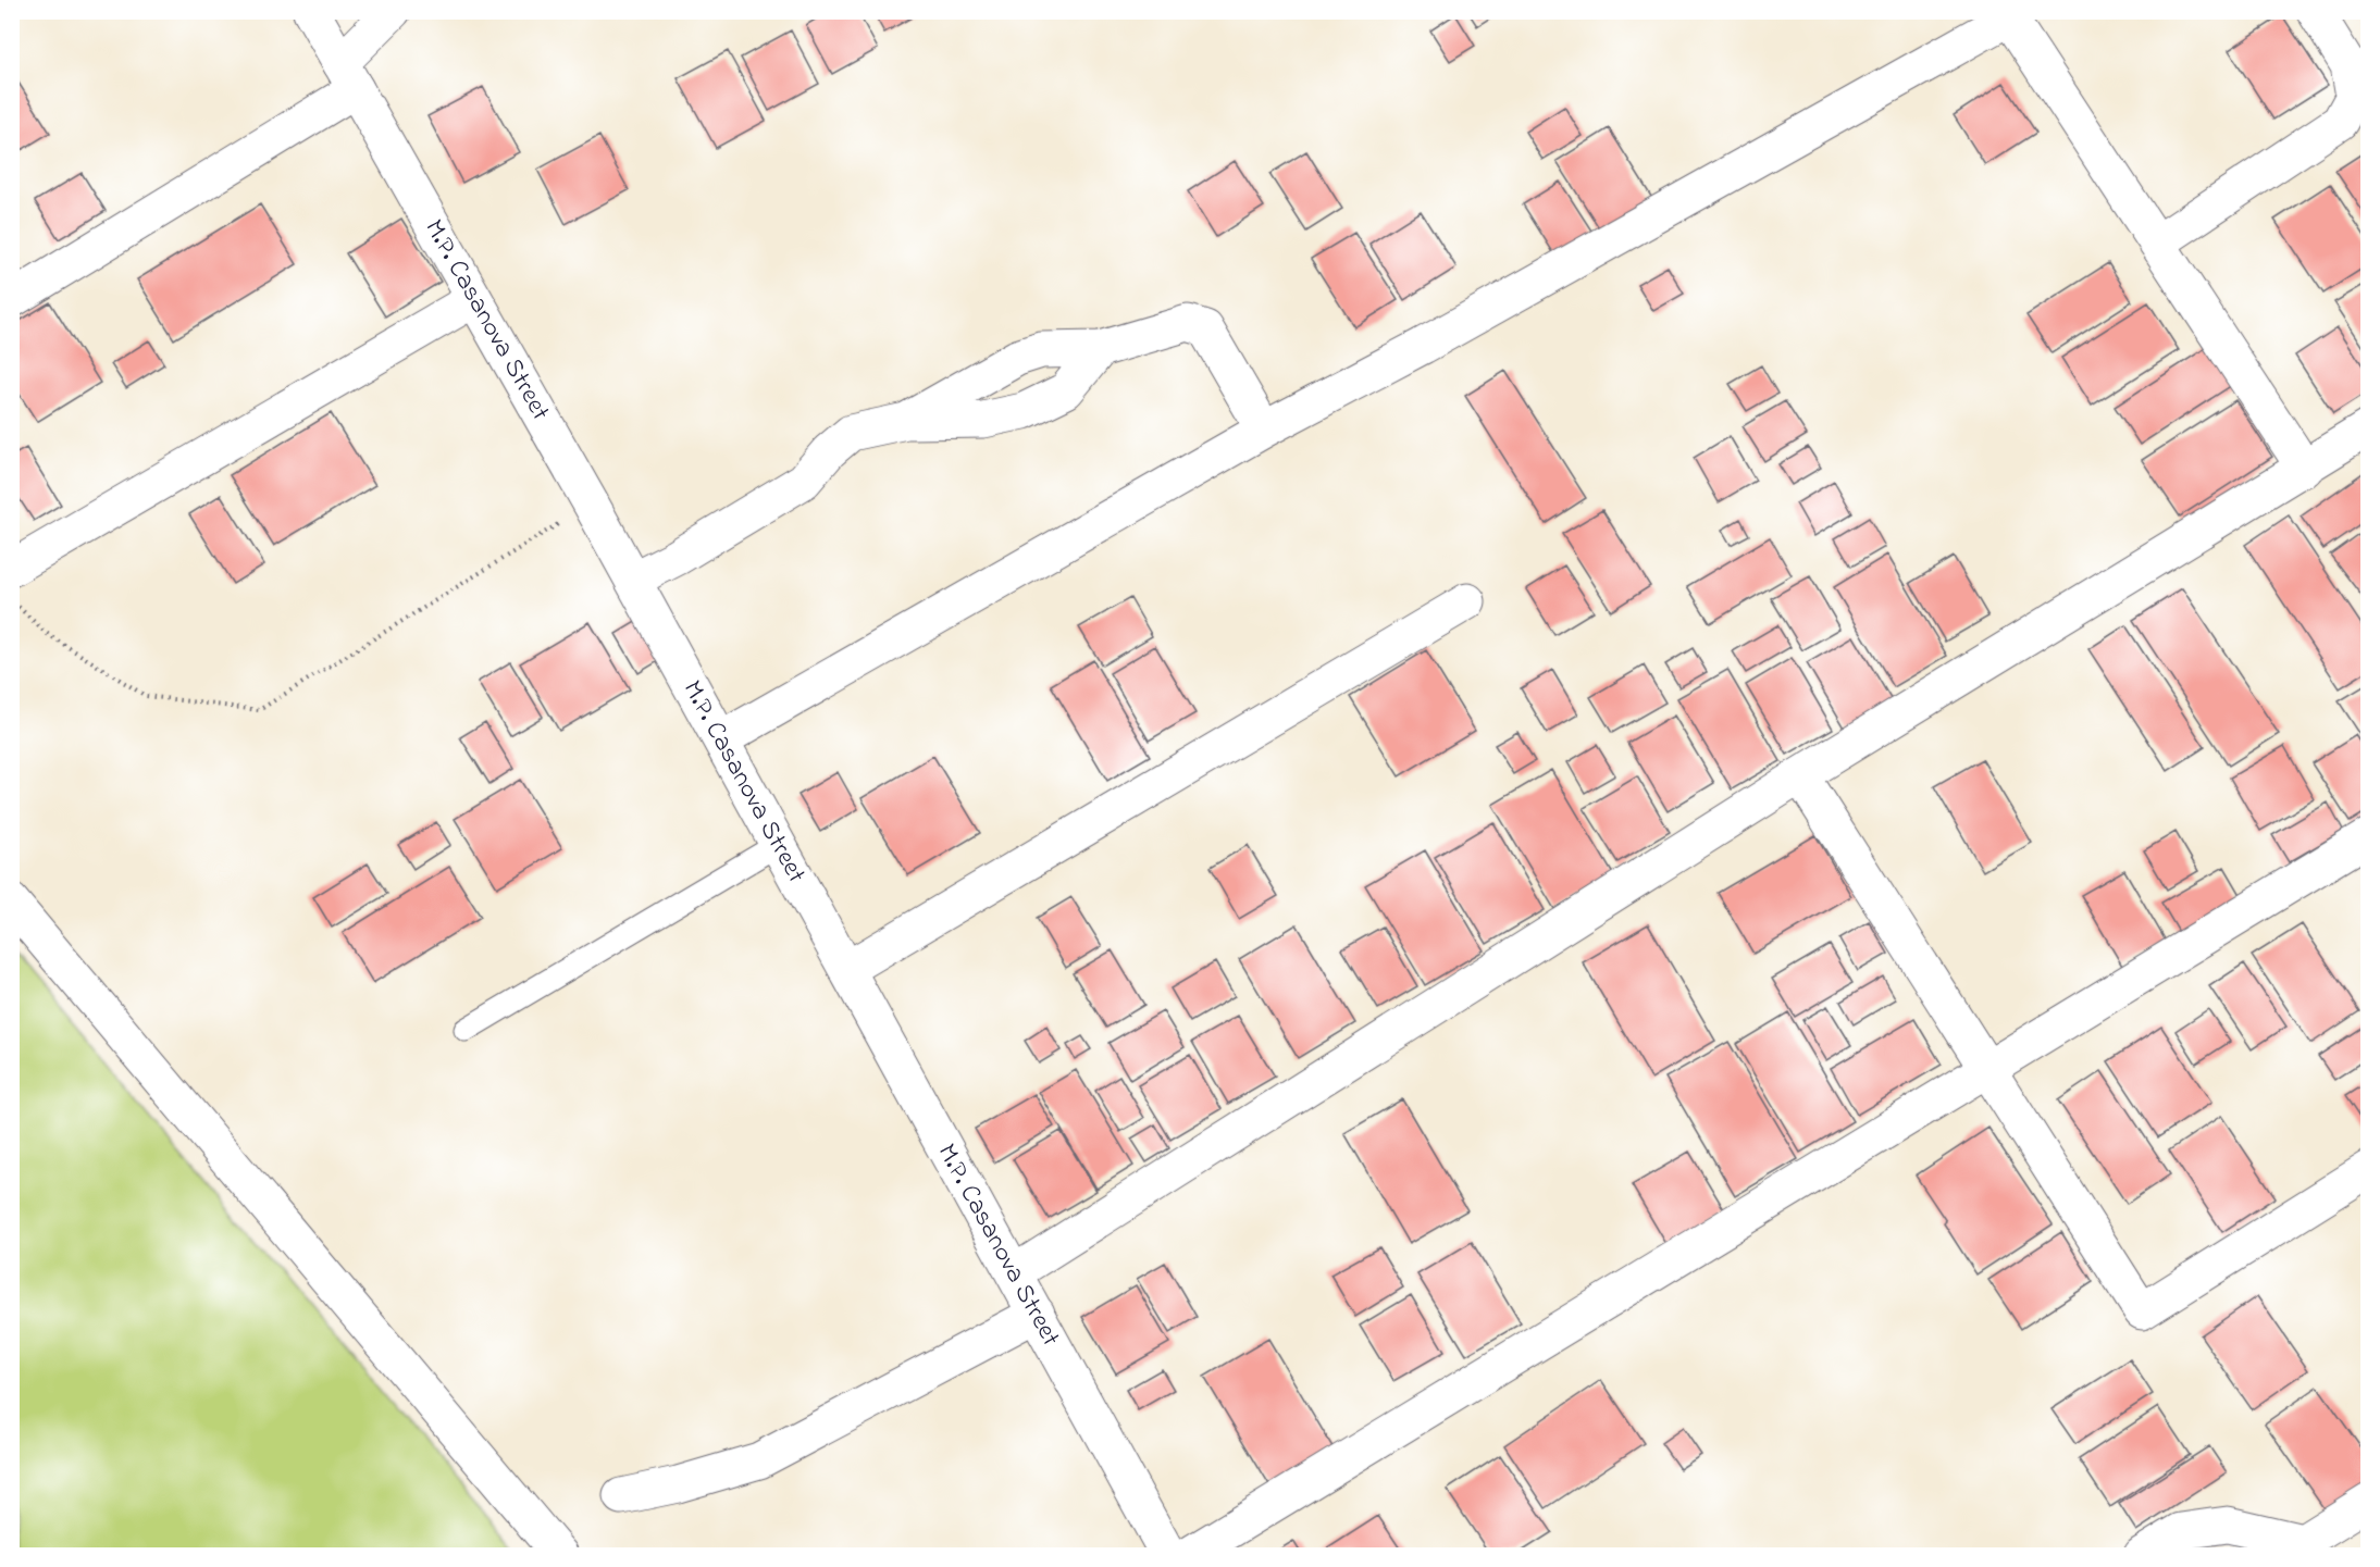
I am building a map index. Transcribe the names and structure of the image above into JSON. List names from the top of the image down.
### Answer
{
  "streets": {
    "street": ["M.P. Casanova Street"]
  }
}
